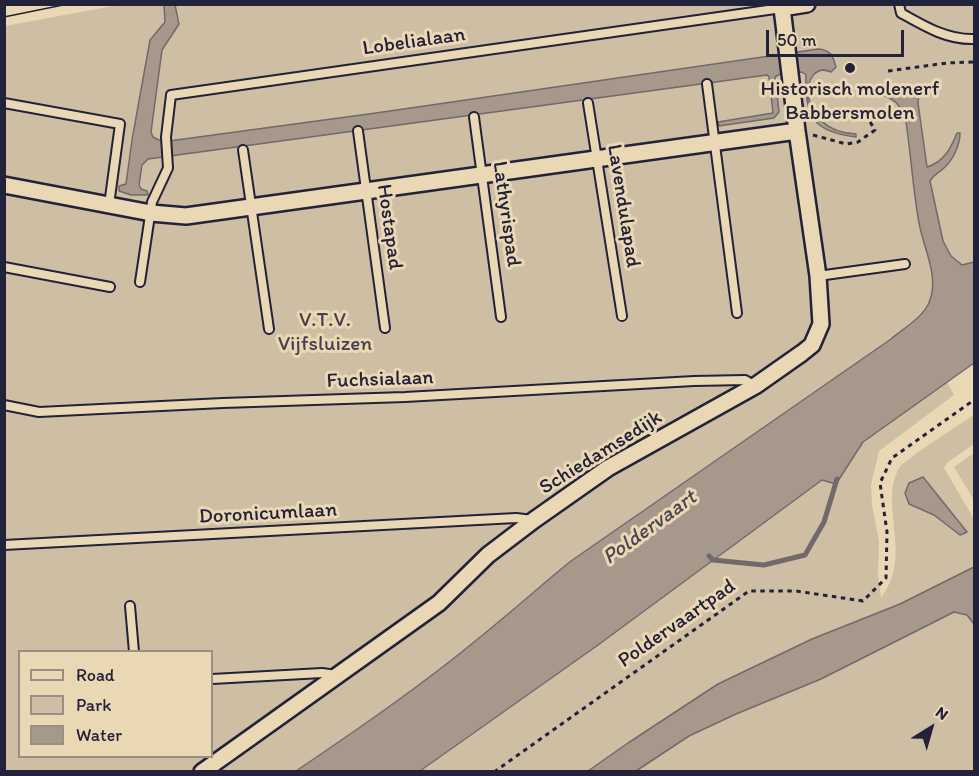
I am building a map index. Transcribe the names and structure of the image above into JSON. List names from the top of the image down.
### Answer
{
  "streets": {
    "street": ["Schiedamsedijk"],
    "lane": [
      "Lobelialaan",
      "Lavendulapad",
      "Lathyrispad",
      "Hostapad",
      "Fuchsialaan",
      "Doronicumlaan"
    ],
    "path": ["Poldervaartpad"]
  },
  "crossings": [
    ["Lobelialaan", "Schiedamsedijk"],
    ["Fuchsialaan", "Schiedamsedijk"],
    ["Schiedamsedijk", "Doronicumlaan"]
  ],
  "water": ["Poldervaart"],
  "parks": ["V.T.V. Vijfsluizen"],
  "places": ["Historisch molenerf Babbersmolen"],
  "legend": ["Road", "Park", "Water"],
  "scale_bar": "50 m",
  "north": "top right"
}
